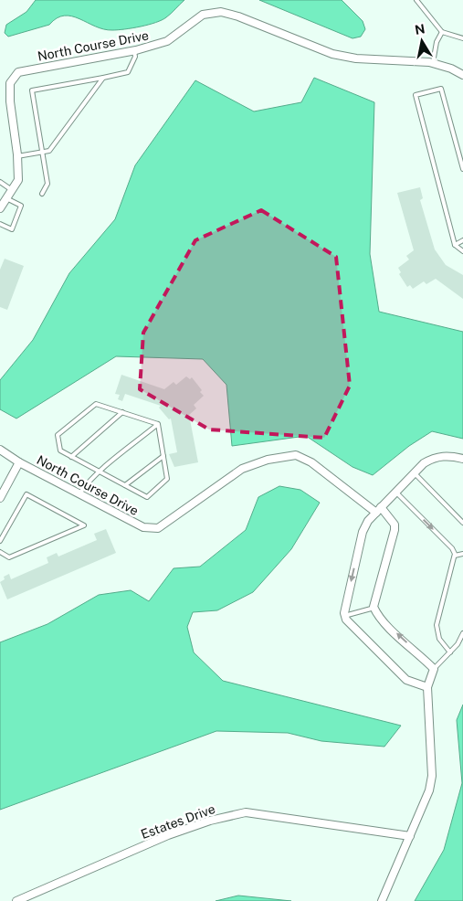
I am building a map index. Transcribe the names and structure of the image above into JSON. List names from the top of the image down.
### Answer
{
  "streets": {
    "street": ["North Course Drive", "Estates Drive"]
  },
  "north": "top"
}
